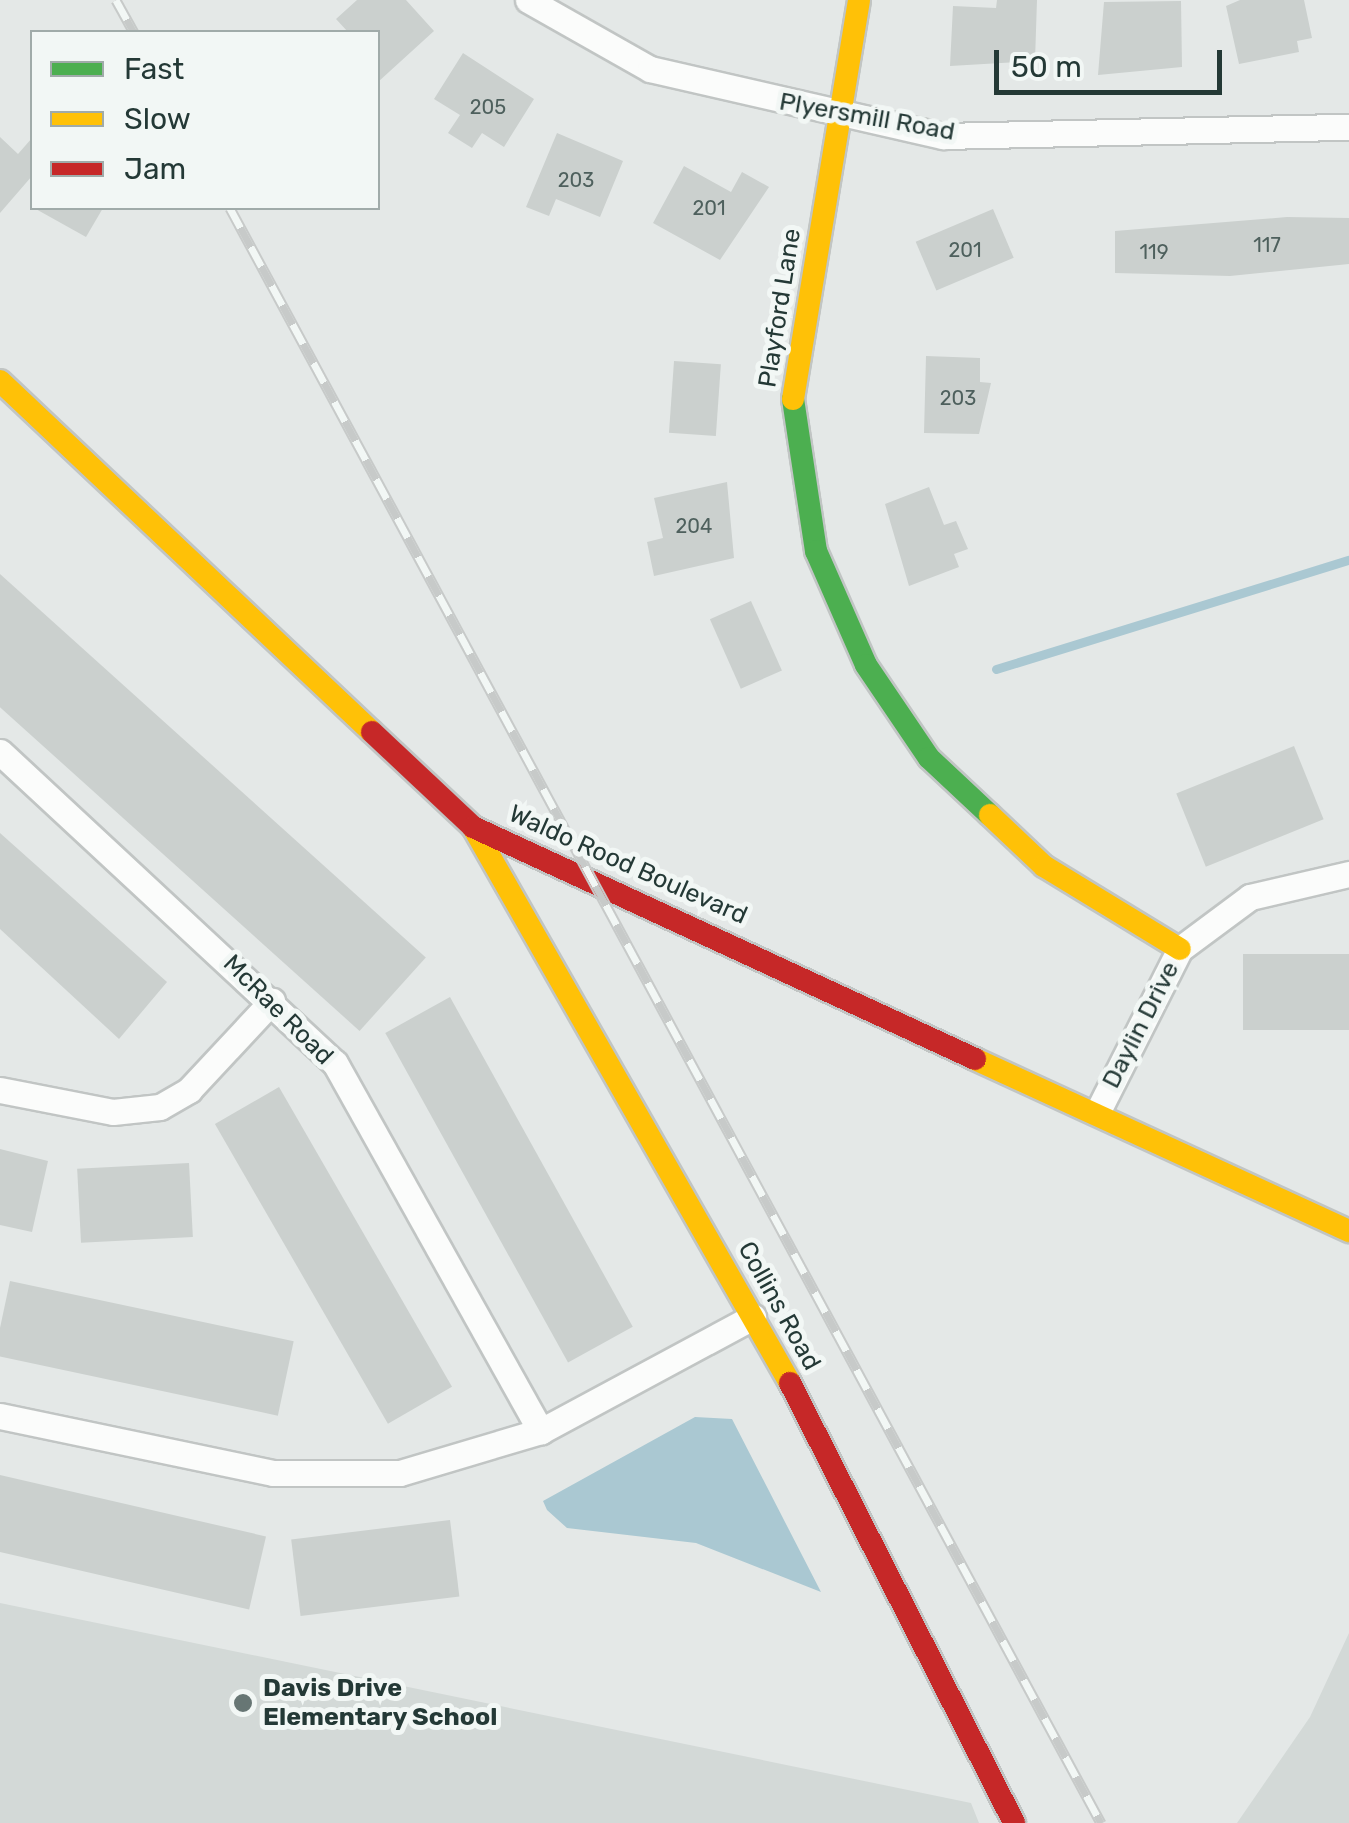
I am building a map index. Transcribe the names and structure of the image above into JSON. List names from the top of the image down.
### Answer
{
  "streets": {
    "street": [
      "Plyersmill Road",
      "Playford Lane",
      "Waldo Rood Boulevard",
      "McRae Road",
      "Daylin Drive",
      "Collins Road"
    ]
  },
  "crossings": [
    ["Plyersmill Road", "Playford Lane"],
    ["Playford Lane", "Daylin Drive"],
    ["Waldo Rood Boulevard", "Daylin Drive"],
    ["Waldo Rood Boulevard", "Collins Road"]
  ],
  "places": ["Davis Drive Elementary School"],
  "house_numbers": [
    "205",
    "203",
    "201",
    "117",
    "201",
    "119",
    "203",
    "204"
  ],
  "legend": ["Fast", "Slow", "Jam"],
  "scale_bar": "50 m"
}
